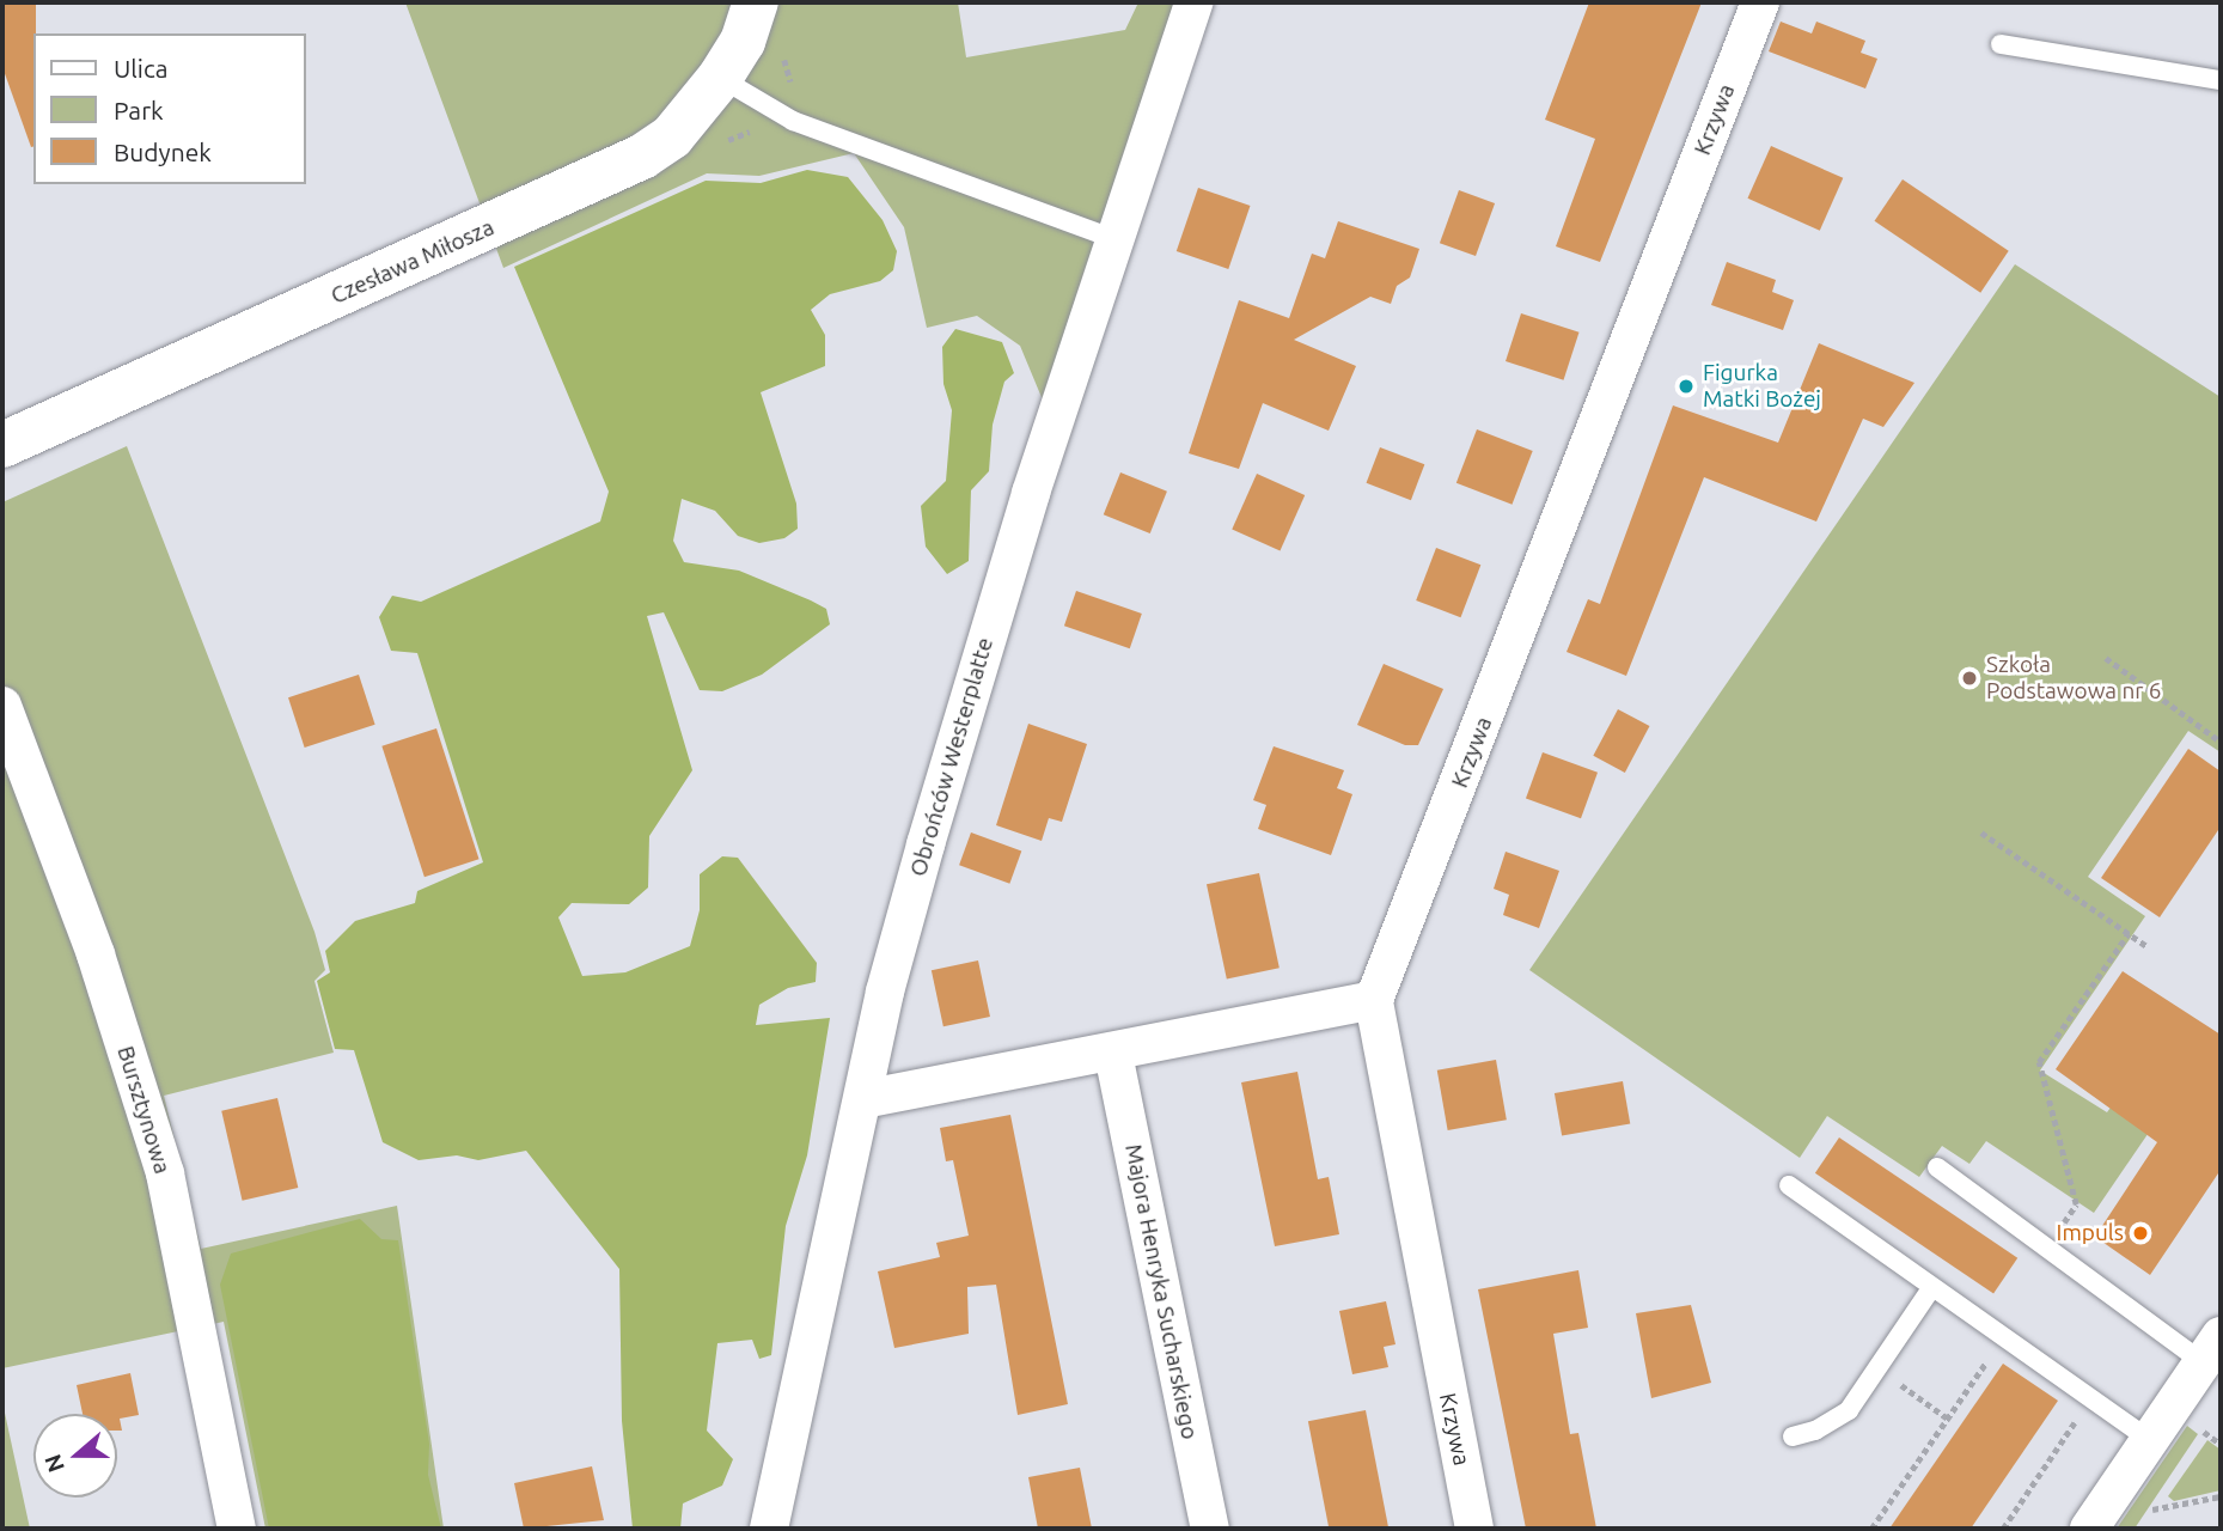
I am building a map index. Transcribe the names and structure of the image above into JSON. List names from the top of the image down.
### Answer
{
  "streets": {
    "street": [
      "Krzywa",
      "Czesława Miłosza",
      "Obrońców Westerplatte",
      "Bursztynowa",
      "Majora Henryka Sucharskiego"
    ]
  },
  "places": ["Figurka Matki Bożej", "Szkoła Podstawowa nr 6", "Impuls"],
  "legend": ["Ulica", "Park", "Budynek"],
  "north": "left"
}
